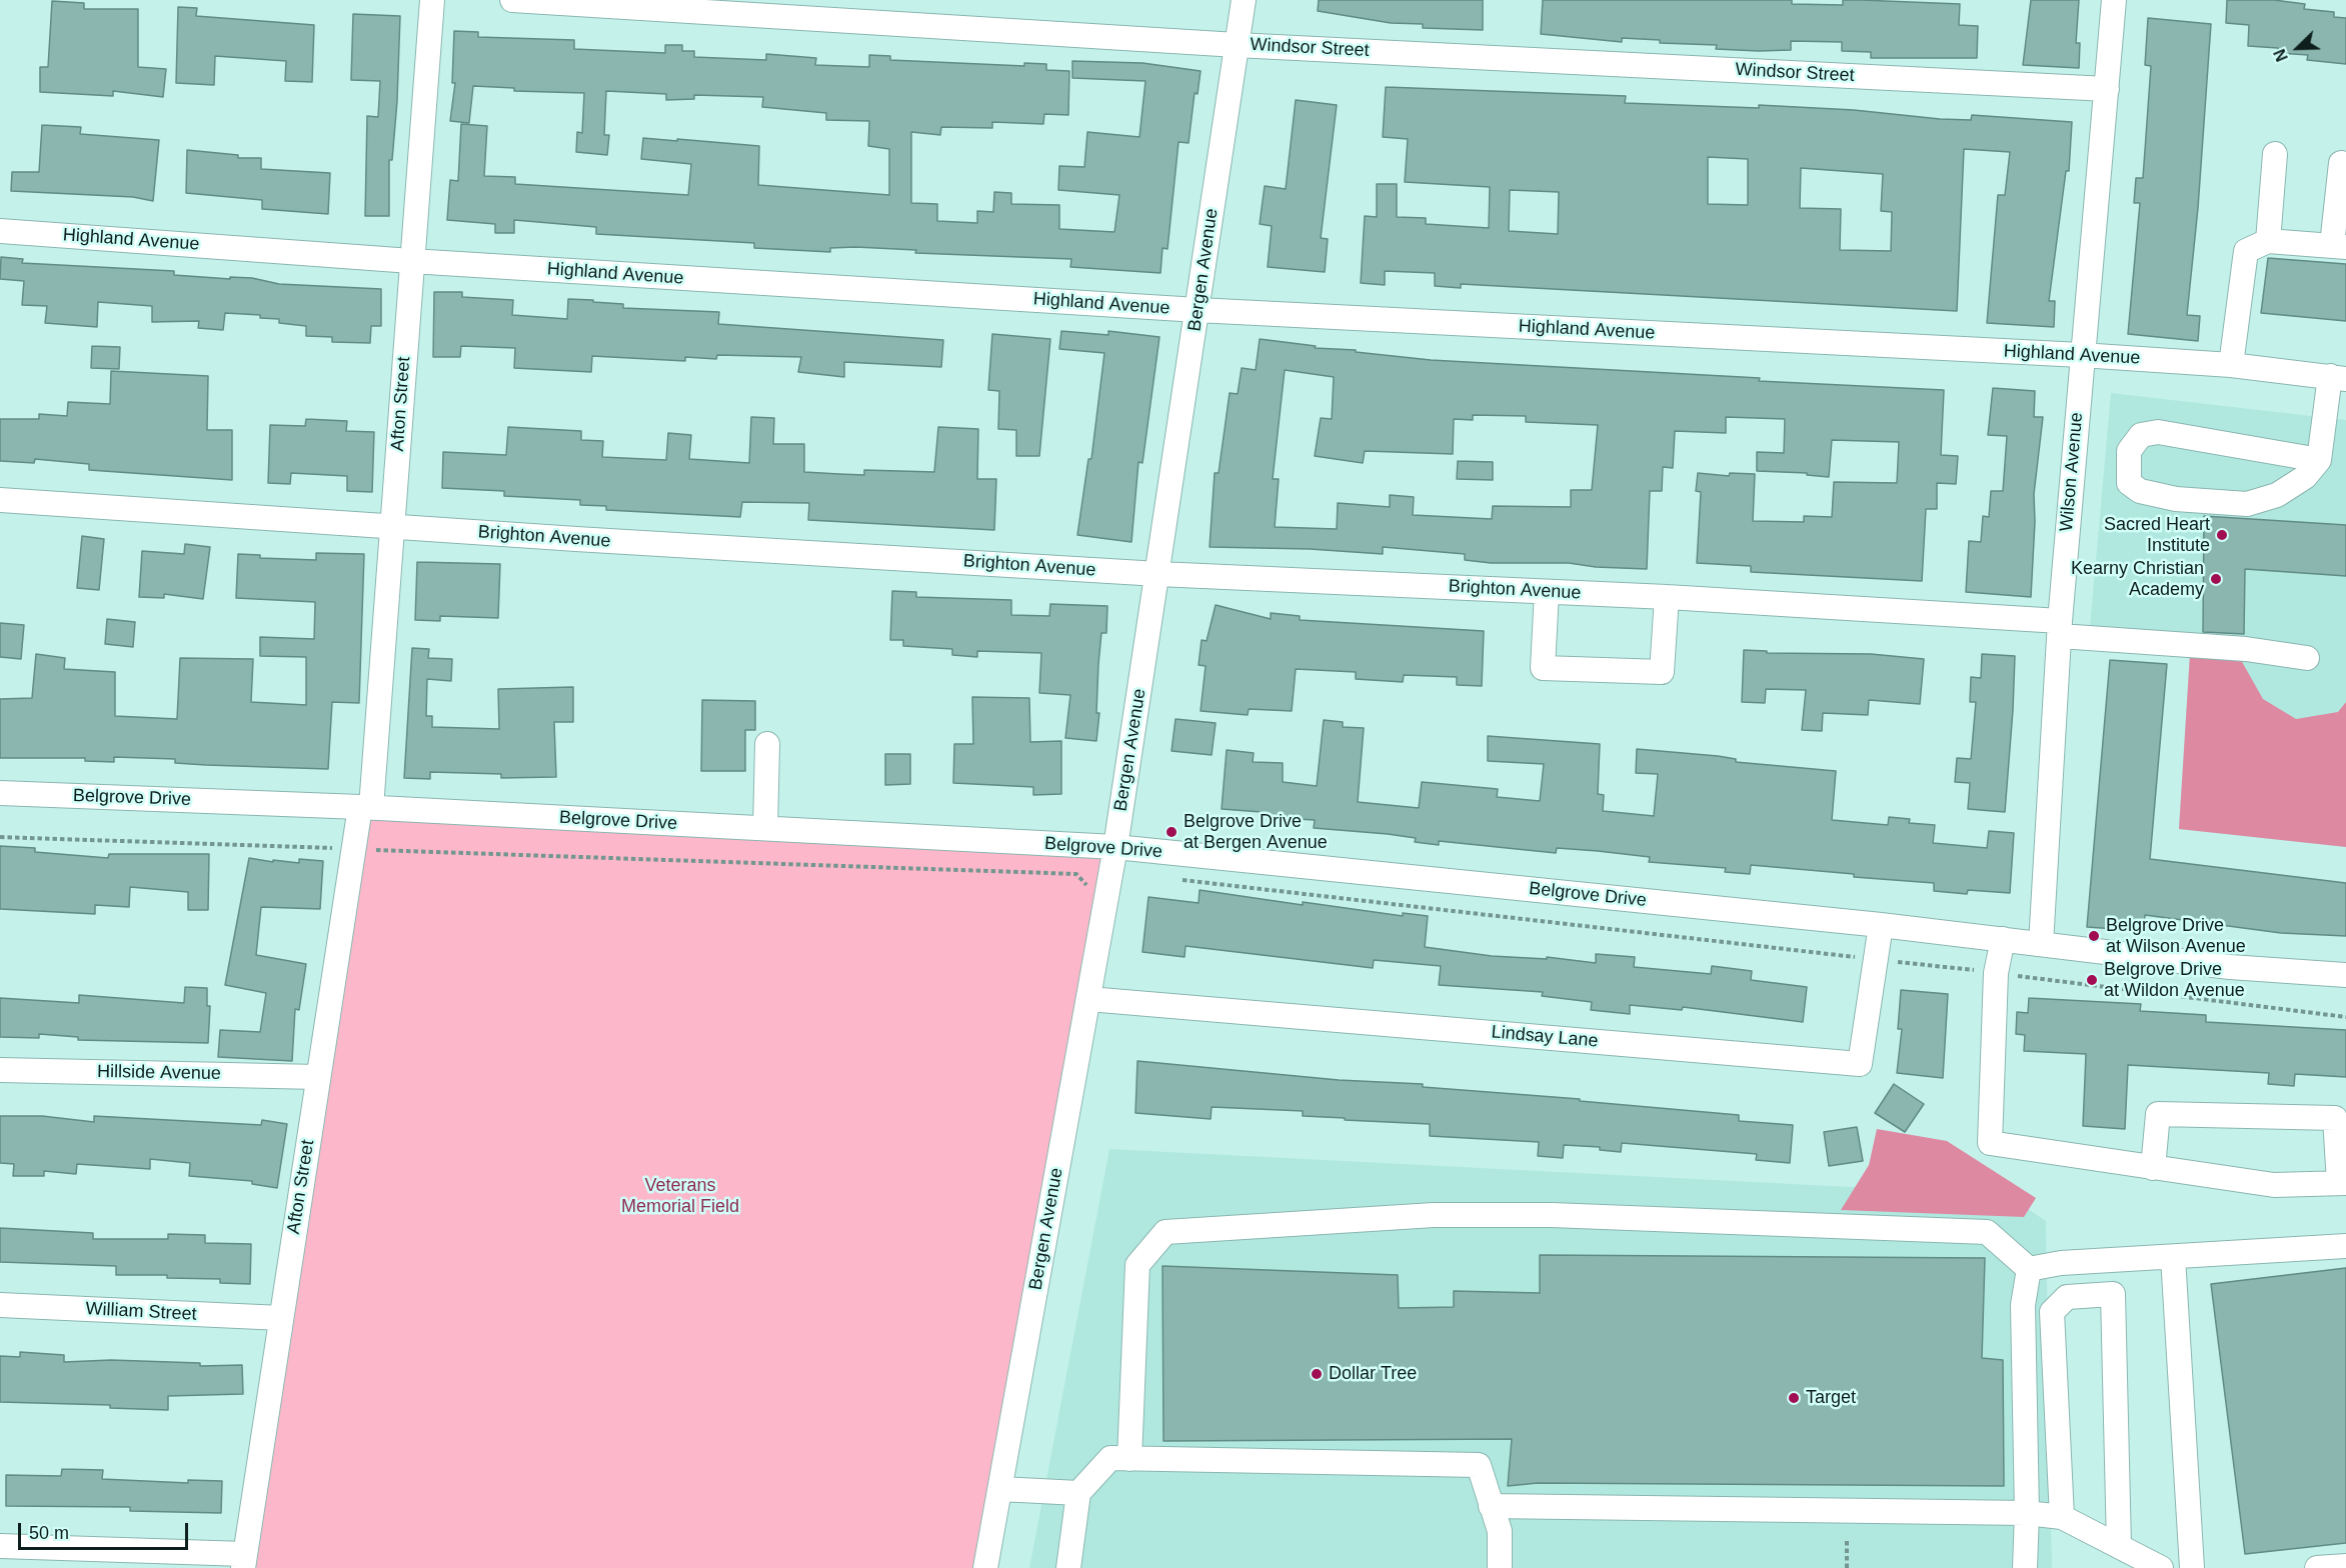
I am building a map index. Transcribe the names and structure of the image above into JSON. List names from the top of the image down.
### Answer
{
  "streets": {
    "street": [
      "Windsor Street",
      "Highland Avenue",
      "Bergen Avenue",
      "Afton Street",
      "Wilson Avenue",
      "Brighton Avenue",
      "Belgrove Drive",
      "Lindsay Lane",
      "Hillside Avenue",
      "William Street"
    ]
  },
  "crossings": [
    ["Windsor Street", "Bergen Avenue"],
    ["Windsor Street", "Wilson Avenue"],
    ["Highland Avenue", "Bergen Avenue"],
    ["Highland Avenue", "Afton Street"],
    ["Highland Avenue", "Wilson Avenue"],
    ["Bergen Avenue", "Brighton Avenue"],
    ["Bergen Avenue", "Belgrove Drive"],
    ["Bergen Avenue", "Lindsay Lane"],
    ["Afton Street", "Brighton Avenue"],
    ["Afton Street", "Belgrove Drive"],
    ["Afton Street", "Hillside Avenue"],
    ["Afton Street", "William Street"],
    ["Wilson Avenue", "Brighton Avenue"],
    ["Wilson Avenue", "Belgrove Drive"],
    ["Belgrove Drive", "Lindsay Lane"]
  ],
  "parks": ["Veterans Memorial Field"],
  "places": [
    "Sacred Heart Institute",
    "Kearny Christian Academy",
    "Belgrove Drive at Bergen Avenue",
    "Belgrove Drive at Wilson Avenue",
    "Belgrove Drive at Wildon Avenue",
    "Dollar Tree",
    "Target"
  ],
  "scale_bar": "50 m",
  "north": "bottom left"
}
